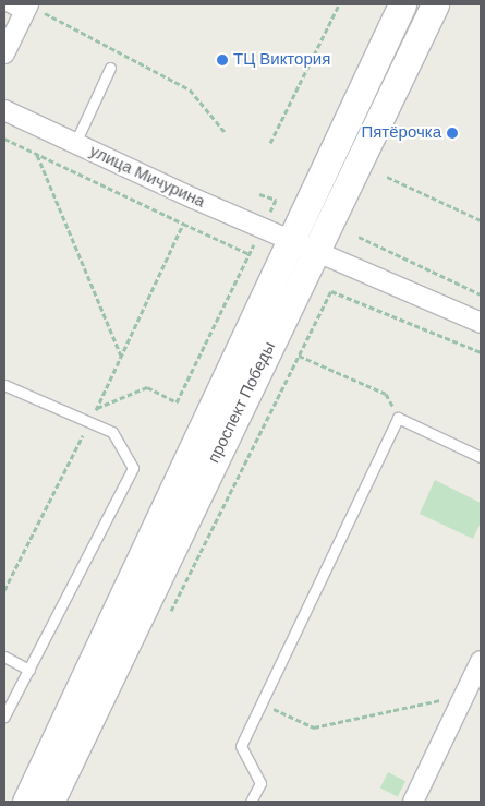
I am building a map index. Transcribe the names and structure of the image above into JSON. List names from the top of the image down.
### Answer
{
  "streets": {
    "main road": ["проспект Победы"],
    "street": ["улица Мичурина"]
  },
  "crossings": [
    ["улица Мичурина", "проспект Победы"]
  ],
  "places": ["ТЦ Виктория", "Пятёрочка"]
}
